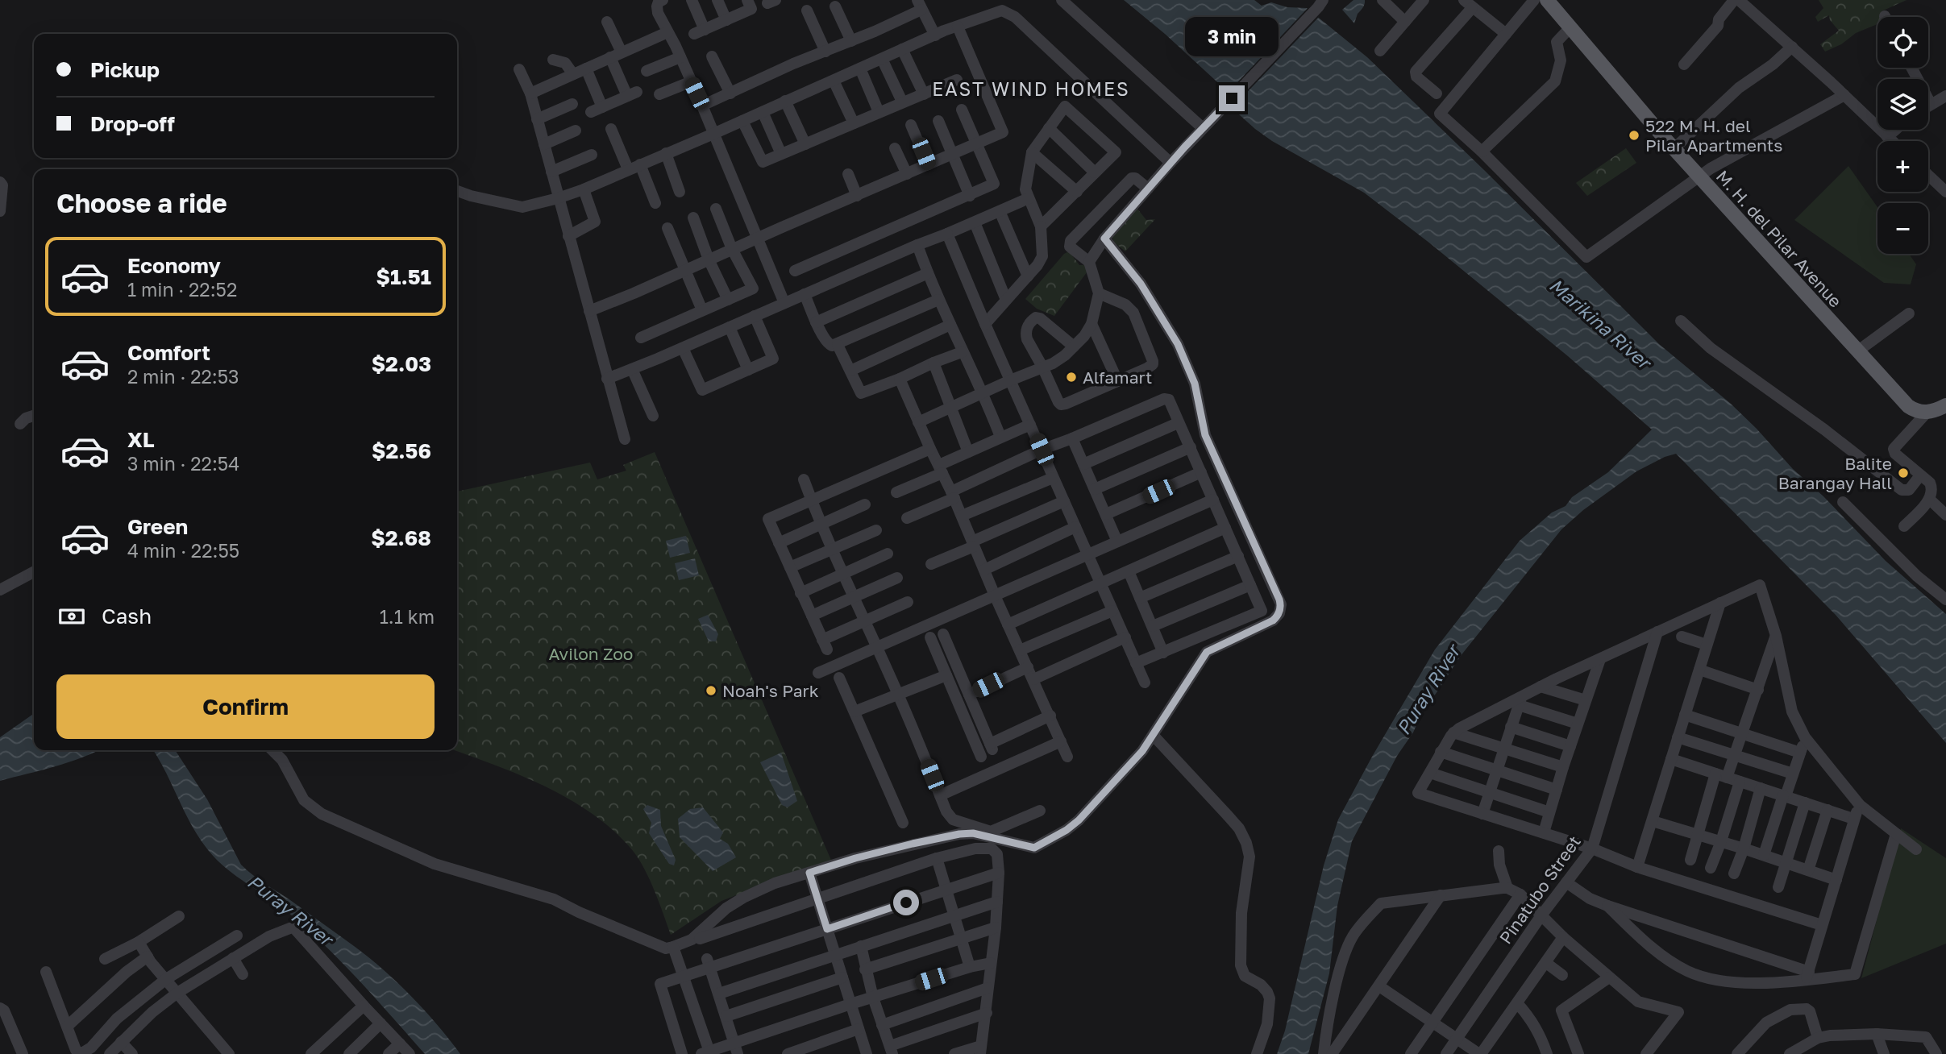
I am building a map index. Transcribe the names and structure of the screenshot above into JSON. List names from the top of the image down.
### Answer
{
  "streets": {
    "main road": ["M. H. del Pilar Avenue"],
    "street": ["Pinatubo Street"]
  },
  "districts": ["EAST WIND HOMES"],
  "water": ["Marikina River", "Puray River"],
  "parks": ["Avilon Zoo"],
  "places": [
    "522 M. H. del Pilar Apartments",
    "Alfamart",
    "Balite Barangay Hall",
    "Noah's Park"
  ],
  "page": {
    "map_buttons": ["+", "−"],
    "bubble": "3 min",
    "banner": ["Pickup", "Drop-off"],
    "heading": "Choose a ride",
    "list": [
      {
        "name": "Economy",
        "note": "1 min · 22:52",
        "value": "$1.51"
      },
      {
        "name": "Comfort",
        "note": "2 min · 22:53",
        "value": "$2.03"
      },
      {
        "name": "XL",
        "note": "3 min · 22:54",
        "value": "$2.56"
      },
      {
        "name": "Green",
        "note": "4 min · 22:55",
        "value": "$2.68"
      }
    ],
    "pay": ["Cash", "1.1 km"],
    "buttons": "Confirm"
  }
}
